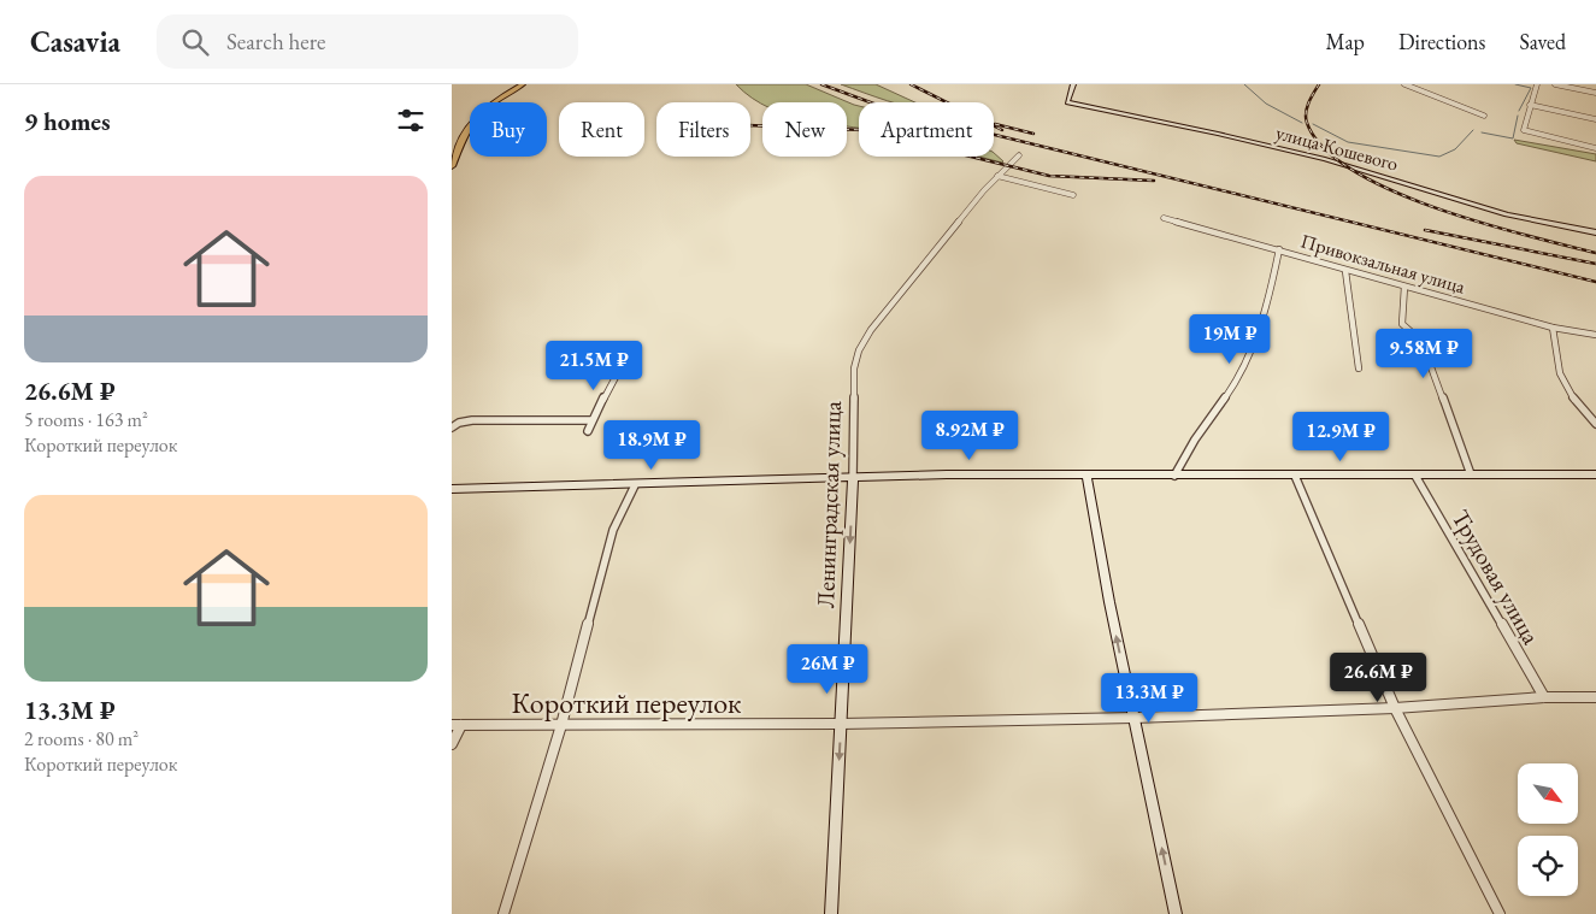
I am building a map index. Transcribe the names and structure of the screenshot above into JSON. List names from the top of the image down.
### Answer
{
  "streets": {
    "street": [
      "улица Кошевого",
      "Привокзальная улица",
      "Ленинградская улица",
      "Трудовая улица",
      "Короткий переулок"
    ]
  },
  "crossings": [
    ["Привокзальная улица", "Трудовая улица"],
    ["Ленинградская улица", "Короткий переулок"],
    ["Трудовая улица", "Короткий переулок"]
  ],
  "one_way": ["Ленинградская улица"],
  "north": "bottom right",
  "page": {
    "header": "Casavia",
    "search": "Search here",
    "nav": ["Map", "Directions", "Saved"],
    "heading": "9 homes",
    "chip": [
      "Buy",
      "Rent",
      "Filters",
      "New",
      "Apartment"
    ],
    "list": [
      {
        "name": "26.6M ₽",
        "note": "5 rooms · 163 m² · Короткий переулок"
      },
      {
        "name": "13.3M ₽",
        "note": "2 rooms · 80 m² · Короткий переулок"
      }
    ],
    "price": [
      "19M ₽",
      "9.58M ₽",
      "21.5M ₽",
      "8.92M ₽",
      "12.9M ₽",
      "18.9M ₽",
      "26M ₽",
      "26.6M ₽",
      "13.3M ₽"
    ]
  }
}
